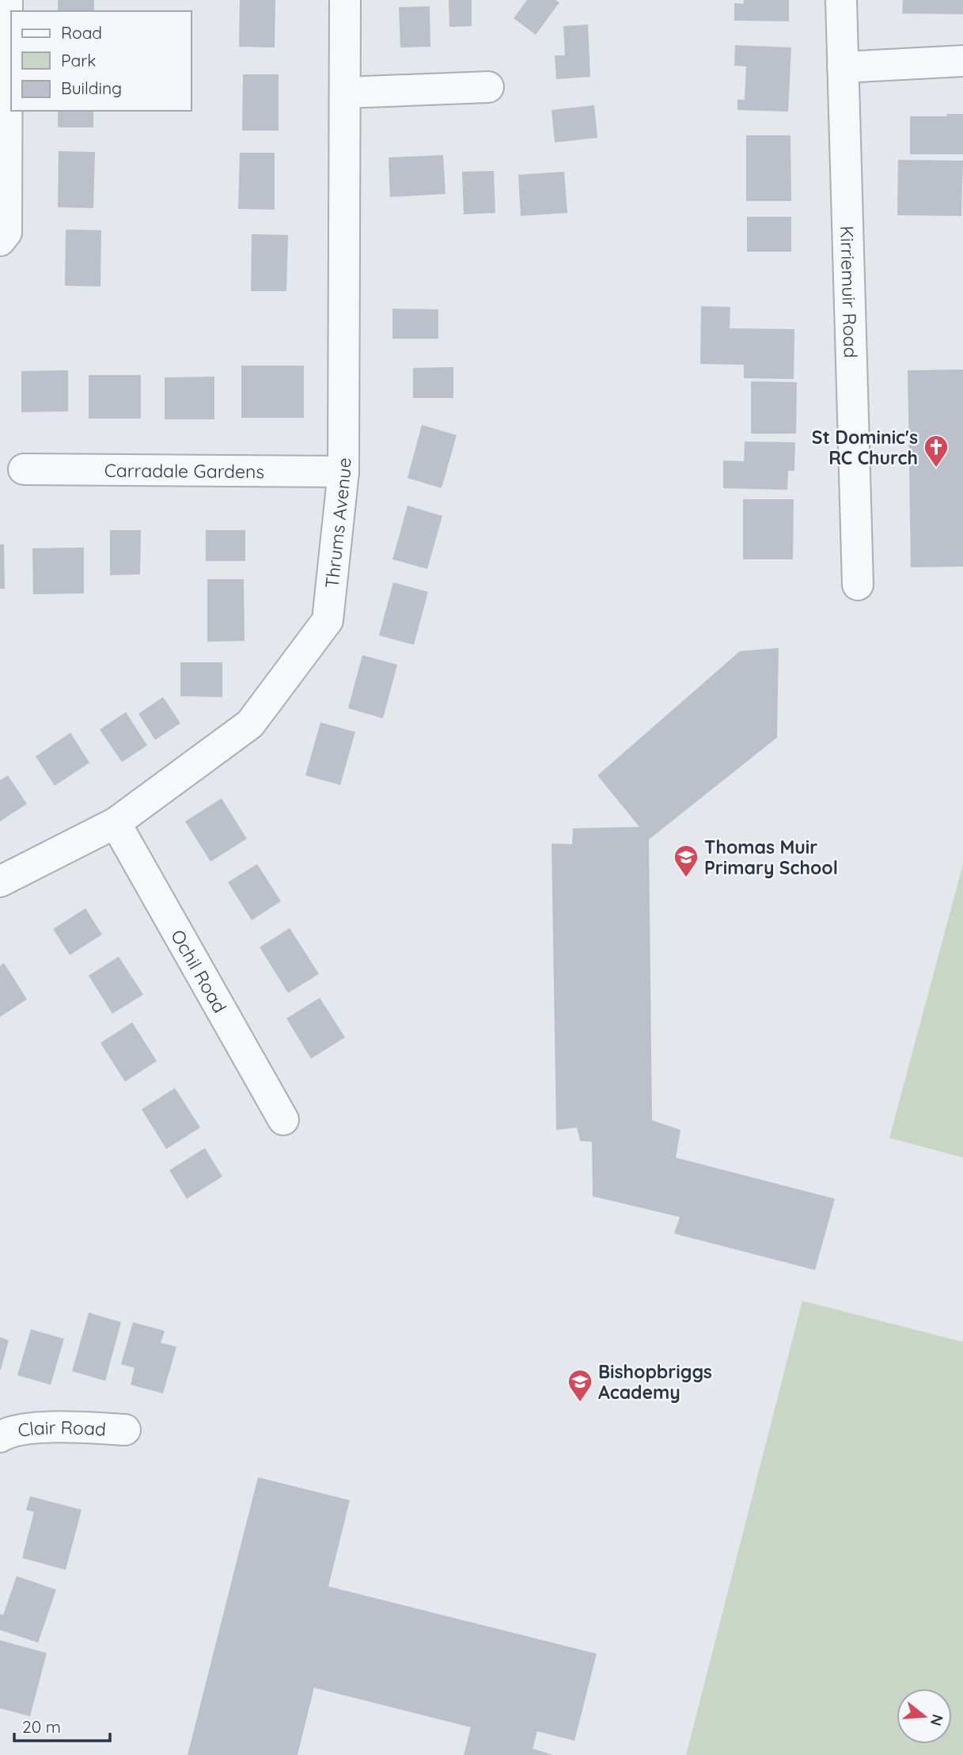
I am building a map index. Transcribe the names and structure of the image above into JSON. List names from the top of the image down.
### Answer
{
  "streets": {
    "street": [
      "Kirriemuir Road",
      "Carradale Gardens",
      "Thrums Avenue",
      "Ochil Road",
      "Clair Road"
    ]
  },
  "crossings": [
    ["Carradale Gardens", "Thrums Avenue"],
    ["Thrums Avenue", "Ochil Road"]
  ],
  "places": {
    "church": ["St Dominic's RC Church"],
    "school or university": ["Thomas Muir Primary School", "Bishopbriggs Academy"]
  },
  "legend": ["Road", "Park", "Building"],
  "scale_bar": "20 m",
  "north": "right"
}
